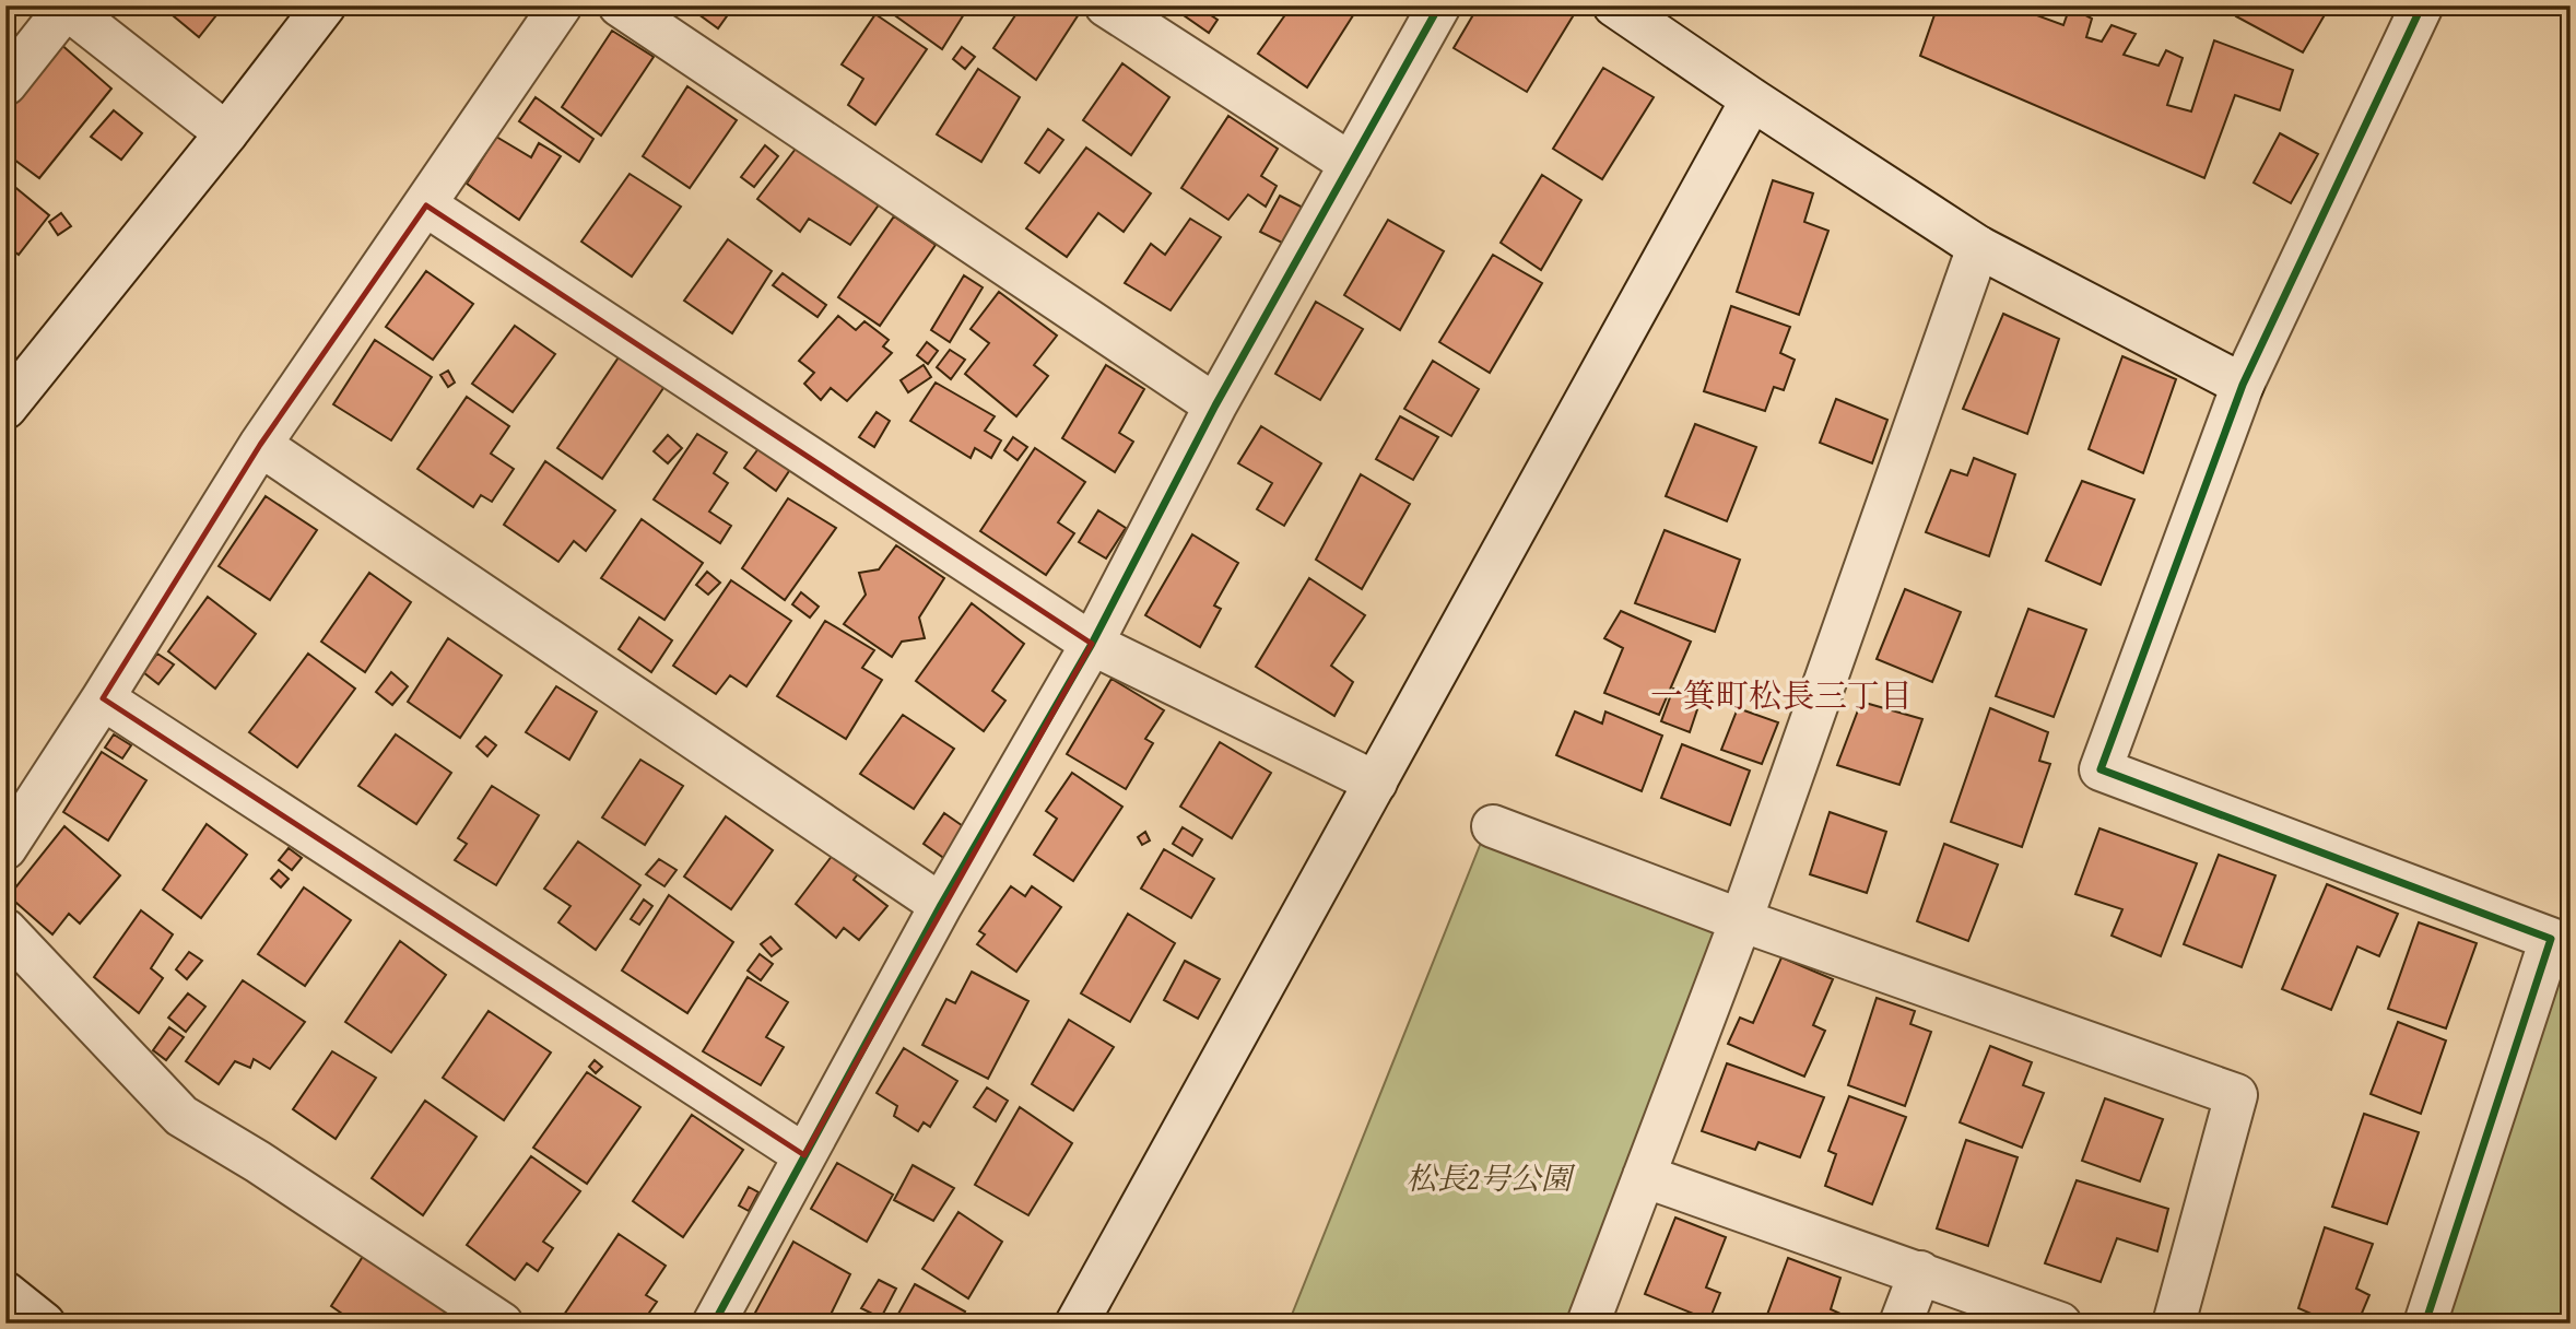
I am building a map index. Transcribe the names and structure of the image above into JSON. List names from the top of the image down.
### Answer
{
  "districts": ["一箕町松長三丁目"],
  "parks": ["松長2号公園"]
}
